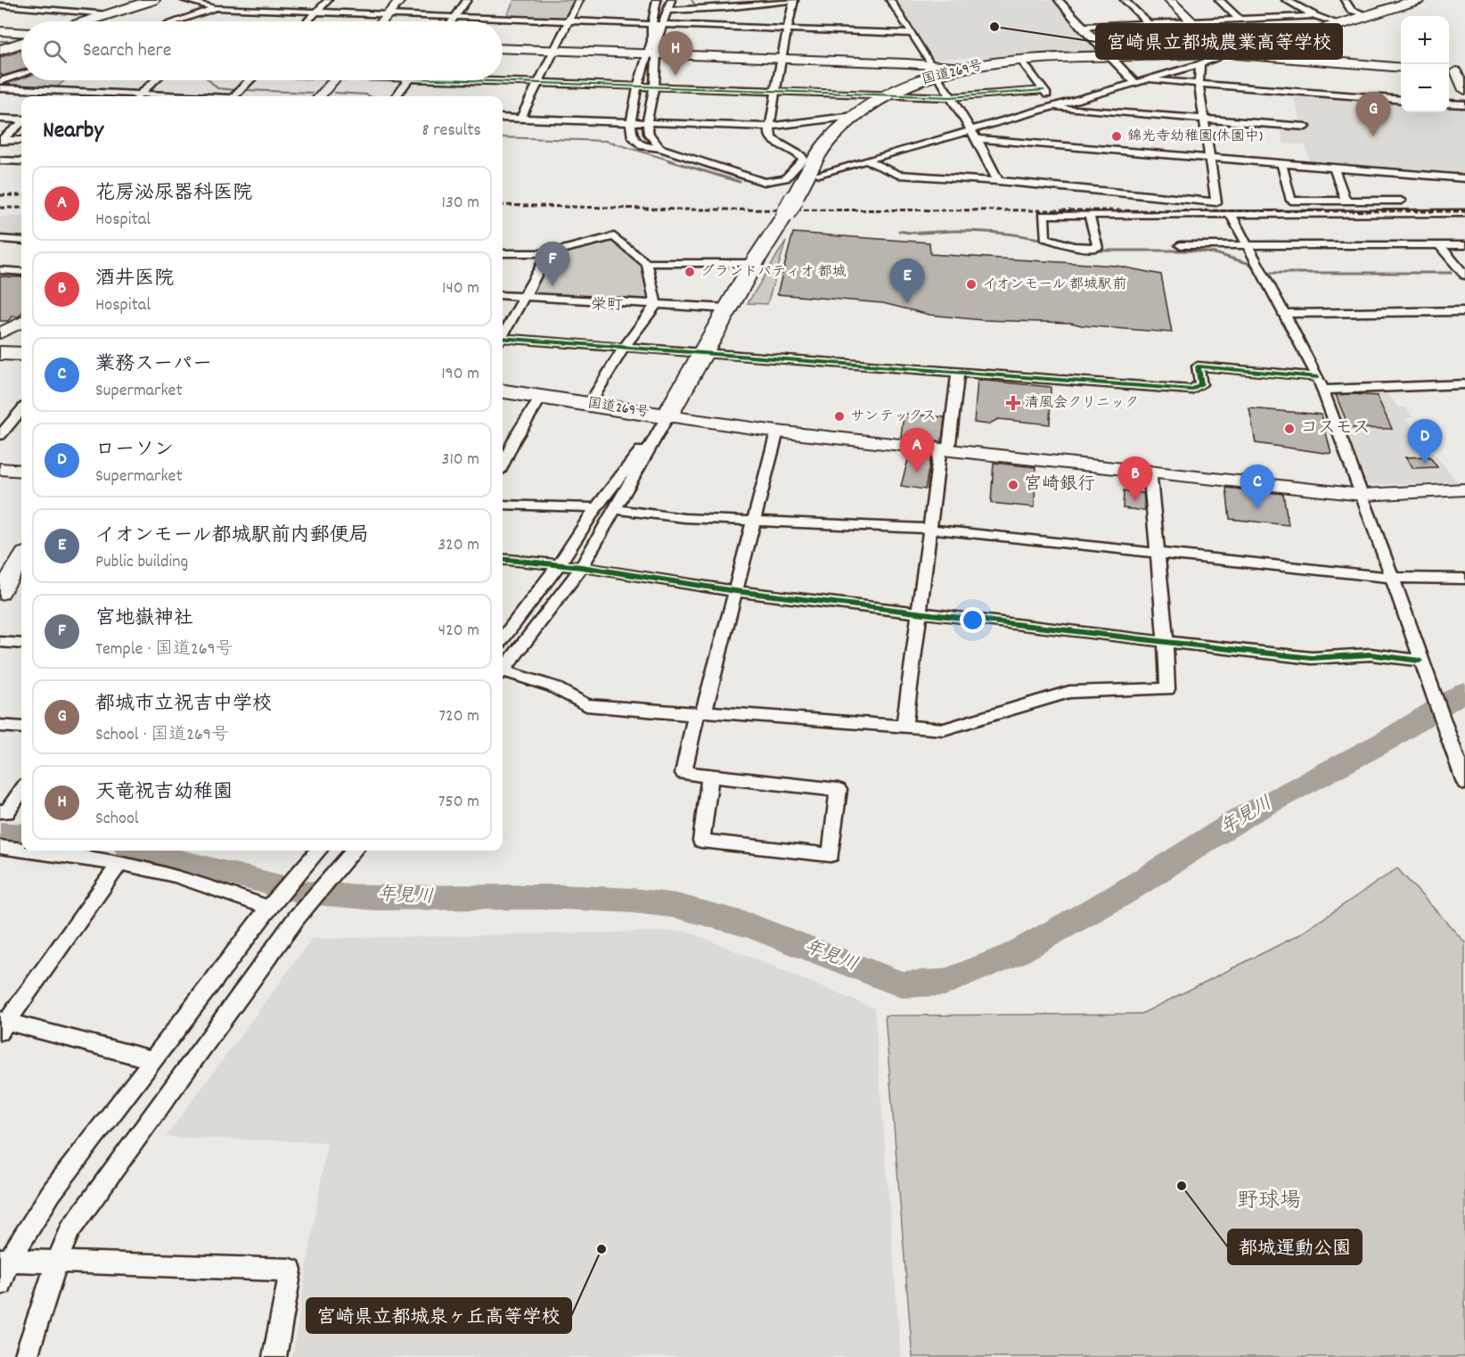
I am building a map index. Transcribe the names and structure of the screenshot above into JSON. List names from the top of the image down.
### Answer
{
  "streets": {
    "highway": ["国道269号"]
  },
  "districts": ["栄町"],
  "water": ["年見川"],
  "parks": ["野球場"],
  "places": {
    "other": [
      "宮崎県立都城農業高等学校",
      "錦光寺幼稚園(休園中)",
      "グランドパティオ 都城",
      "イオンモール 都城駅前",
      "サンテックス",
      "コスモス",
      "宮崎銀行",
      "都城運動公園",
      "宮崎県立都城泉ヶ丘高等学校"
    ],
    "health": ["清風会クリニック"]
  },
  "page": {
    "map_buttons": ["+", "−"],
    "search": "Search here",
    "pins": [
      "H",
      "G",
      "F",
      "E",
      "D",
      "A",
      "B",
      "C"
    ],
    "heading": ["Nearby", "8 results"],
    "list": [
      {
        "mark": "A",
        "name": "花房泌尿器科医院",
        "note": "Hospital",
        "value": "130 m"
      },
      {
        "mark": "B",
        "name": "酒井医院",
        "note": "Hospital",
        "value": "140 m"
      },
      {
        "mark": "C",
        "name": "業務スーパー",
        "note": "Supermarket",
        "value": "190 m"
      },
      {
        "mark": "D",
        "name": "ローソン",
        "note": "Supermarket",
        "value": "310 m"
      },
      {
        "mark": "E",
        "name": "イオンモール都城駅前内郵便局",
        "note": "Public building",
        "value": "320 m"
      },
      {
        "mark": "F",
        "name": "宮地嶽神社",
        "note": "Temple · 国道269号",
        "value": "420 m"
      },
      {
        "mark": "G",
        "name": "都城市立祝吉中学校",
        "note": "School · 国道269号",
        "value": "720 m"
      },
      {
        "mark": "H",
        "name": "天竜祝吉幼稚園",
        "note": "School",
        "value": "750 m"
      }
    ]
  }
}
